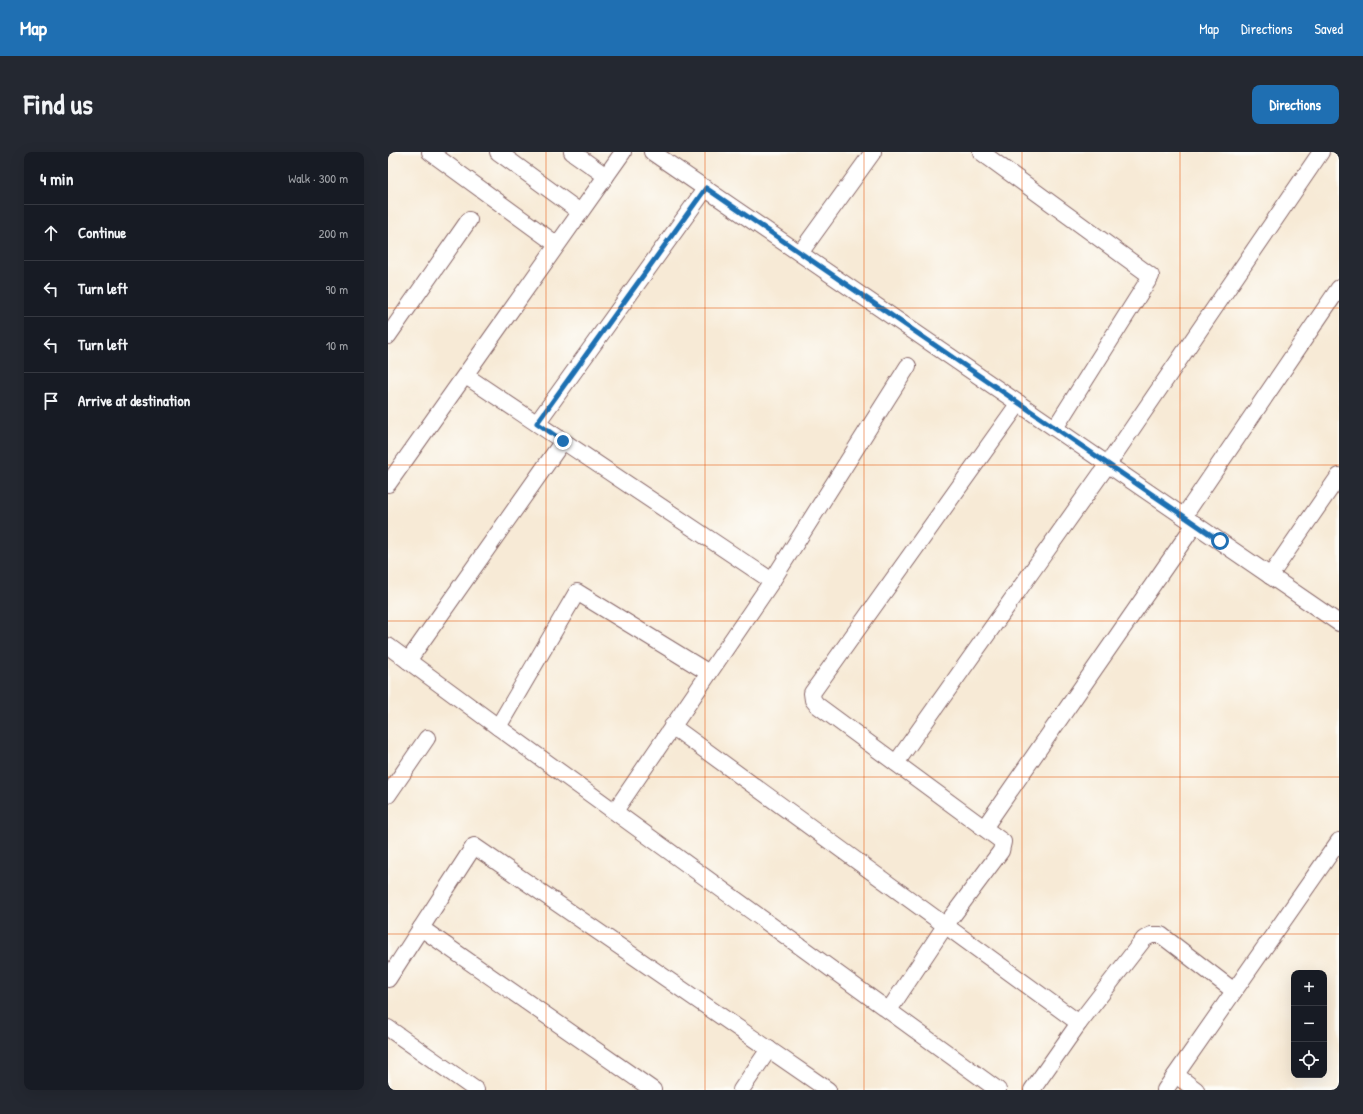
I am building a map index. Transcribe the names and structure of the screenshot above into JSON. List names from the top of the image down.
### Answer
{
  "page": {
    "header": "Map",
    "nav": ["Map", "Directions", "Saved"],
    "title": "Find us",
    "buttons": "Directions",
    "heading": ["4 min", "Walk · 300 m"],
    "list": [
      ["Continue", "200 m"],
      ["Turn left", "90 m"],
      ["Turn left", "10 m"],
      "Arrive at destination"
    ],
    "map_buttons": ["+", "−"]
  }
}
